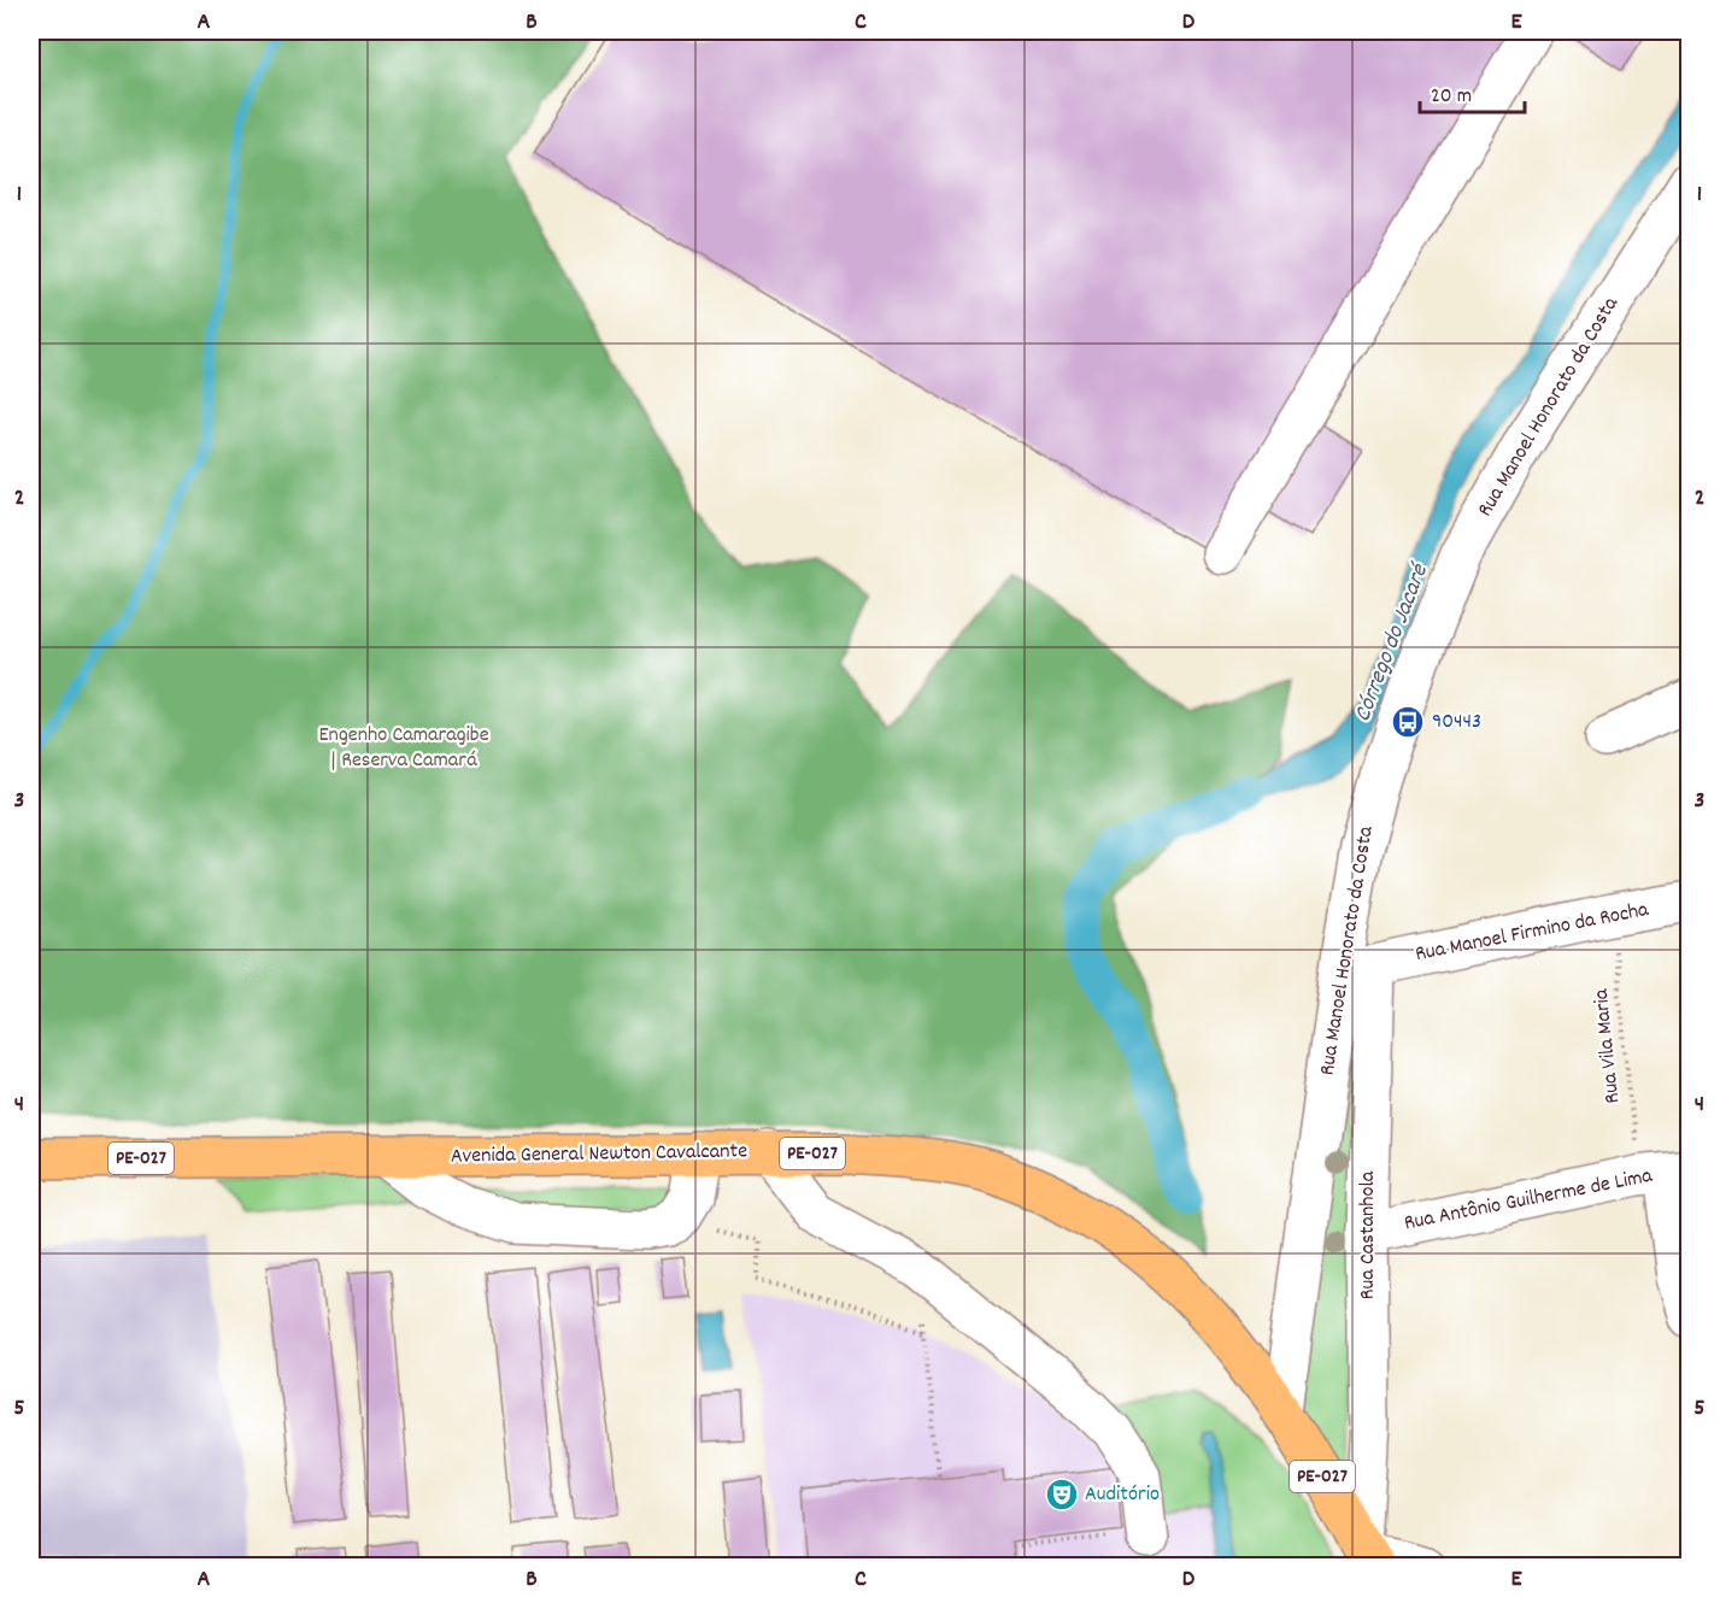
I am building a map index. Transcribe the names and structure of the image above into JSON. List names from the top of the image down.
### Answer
{
  "streets": {
    "main road": ["PE-027", "Avenida General Newton Cavalcante"],
    "street": [
      "Rua Manoel Honorato da Costa",
      "Rua Manoel Firmino da Rocha",
      "Rua Antônio Guilherme de Lima",
      "Rua Castanhola"
    ],
    "path": ["Rua Vila Maria"]
  },
  "crossings": [
    ["Rua Manoel Honorato da Costa", "Rua Manoel Firmino da Rocha"],
    ["Rua Manoel Honorato da Costa", "Avenida General Newton Cavalcante"],
    ["Rua Manoel Honorato da Costa", "Rua Castanhola"],
    ["Rua Manoel Firmino da Rocha", "Rua Vila Maria"],
    ["Rua Manoel Firmino da Rocha", "Rua Castanhola"],
    ["Rua Vila Maria", "Rua Antônio Guilherme de Lima"],
    ["Avenida General Newton Cavalcante", "Rua Castanhola"],
    ["Rua Antônio Guilherme de Lima", "Rua Castanhola"]
  ],
  "water": ["Córrego do Jacaré"],
  "parks": ["Engenho Camaragibe | Reserva Camará"],
  "places": {
    "bus stop": ["90443"],
    "theatre": ["Auditório"]
  },
  "scale_bar": "20 m",
  "grid": {
    "columns": [
      "A",
      "B",
      "C",
      "D",
      "E"
    ],
    "rows": [
      "1",
      "2",
      "3",
      "4",
      "5"
    ]
  }
}
